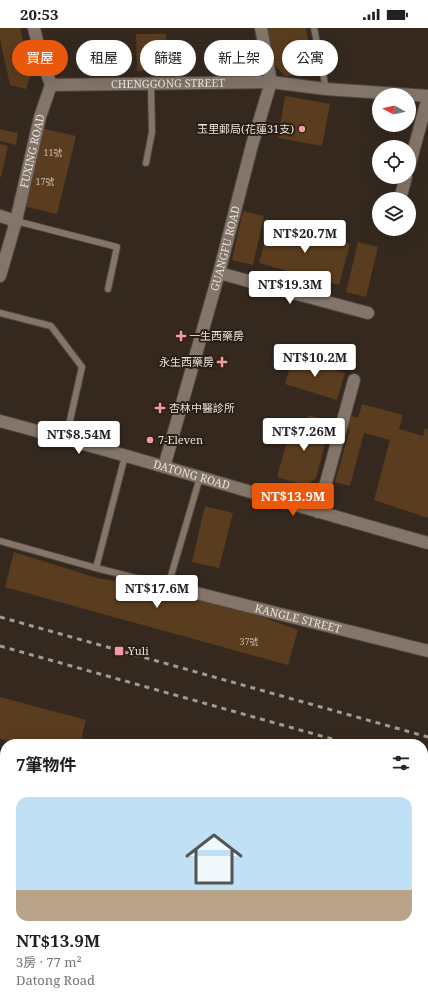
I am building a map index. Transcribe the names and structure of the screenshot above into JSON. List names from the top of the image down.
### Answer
{
  "streets": {
    "street": [
      "CHENGGONG STREET",
      "FUXING ROAD",
      "GUANGFU ROAD",
      "DATONG ROAD",
      "KANGLE STREET"
    ]
  },
  "crossings": [
    ["CHENGGONG STREET", "FUXING ROAD"],
    ["CHENGGONG STREET", "GUANGFU ROAD"],
    ["GUANGFU ROAD", "DATONG ROAD"]
  ],
  "places": {
    "other": ["玉里郵局(花蓮31支)", "7-Eleven"],
    "health": ["一生西藥房", "永生西藥房", "杏林中醫診所"],
    "transit": ["Yuli"]
  },
  "house_numbers": ["11號", "17號", "37號"],
  "north": "left",
  "page": {
    "status": "20:53",
    "chip": [
      "買屋",
      "租屋",
      "篩選",
      "新上架",
      "公寓"
    ],
    "price": [
      "NT$20.7M",
      "NT$19.3M",
      "NT$10.2M",
      "NT$7.26M",
      "NT$8.54M",
      "NT$13.9M",
      "NT$17.6M"
    ],
    "heading": "7筆物件",
    "list": [
      {
        "name": "NT$13.9M",
        "note": "3房 · 77 m² · Datong Road"
      }
    ]
  }
}
